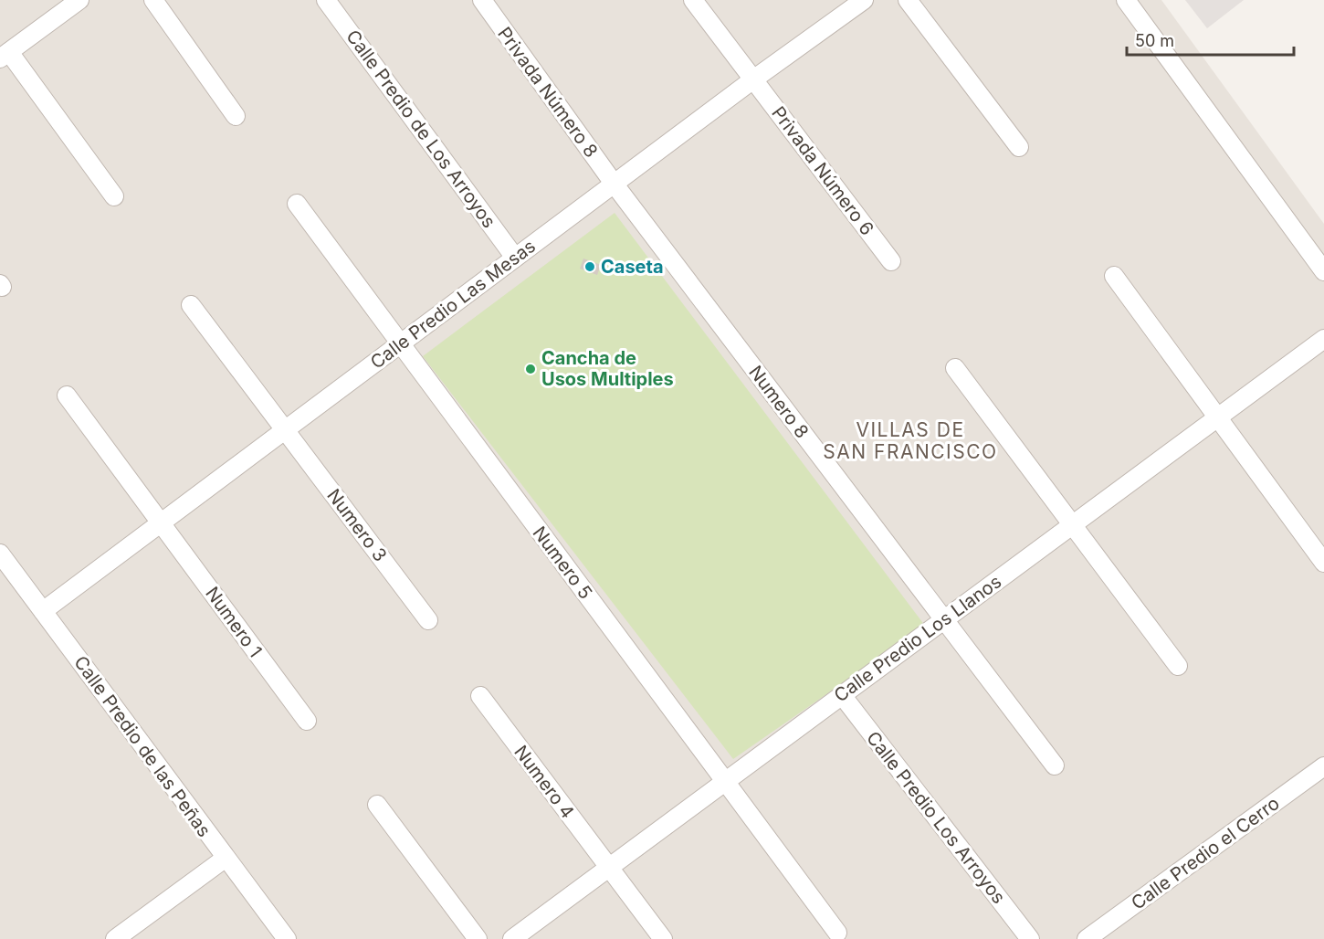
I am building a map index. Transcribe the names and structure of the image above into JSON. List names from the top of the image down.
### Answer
{
  "streets": {
    "street": [
      "Privada Número 8",
      "Calle Predio de Los Arroyos",
      "Privada Número 6",
      "Calle Predio Las Mesas",
      "Numero 8",
      "Numero 3",
      "Numero 5",
      "Numero 1",
      "Calle Predio Los Llanos",
      "Calle Predio de las Peñas",
      "Numero 4",
      "Calle Predio Los Arroyos",
      "Calle Predio el Cerro"
    ]
  },
  "crossings": [
    ["Privada Número 8", "Calle Predio Las Mesas"],
    ["Privada Número 8", "Numero 8"],
    ["Calle Predio de Los Arroyos", "Calle Predio Las Mesas"],
    ["Privada Número 6", "Calle Predio Las Mesas"],
    ["Calle Predio Las Mesas", "Numero 8"],
    ["Calle Predio Las Mesas", "Numero 3"],
    ["Calle Predio Las Mesas", "Numero 5"],
    ["Calle Predio Las Mesas", "Numero 1"],
    ["Calle Predio Las Mesas", "Calle Predio de las Peñas"],
    ["Numero 8", "Calle Predio Los Llanos"],
    ["Numero 5", "Calle Predio Los Llanos"],
    ["Calle Predio Los Llanos", "Numero 4"],
    ["Calle Predio Los Llanos", "Calle Predio Los Arroyos"]
  ],
  "districts": ["VILLAS DE SAN FRANCISCO"],
  "places": ["Caseta", "Cancha de Usos Multiples"],
  "scale_bar": "50 m"
}
